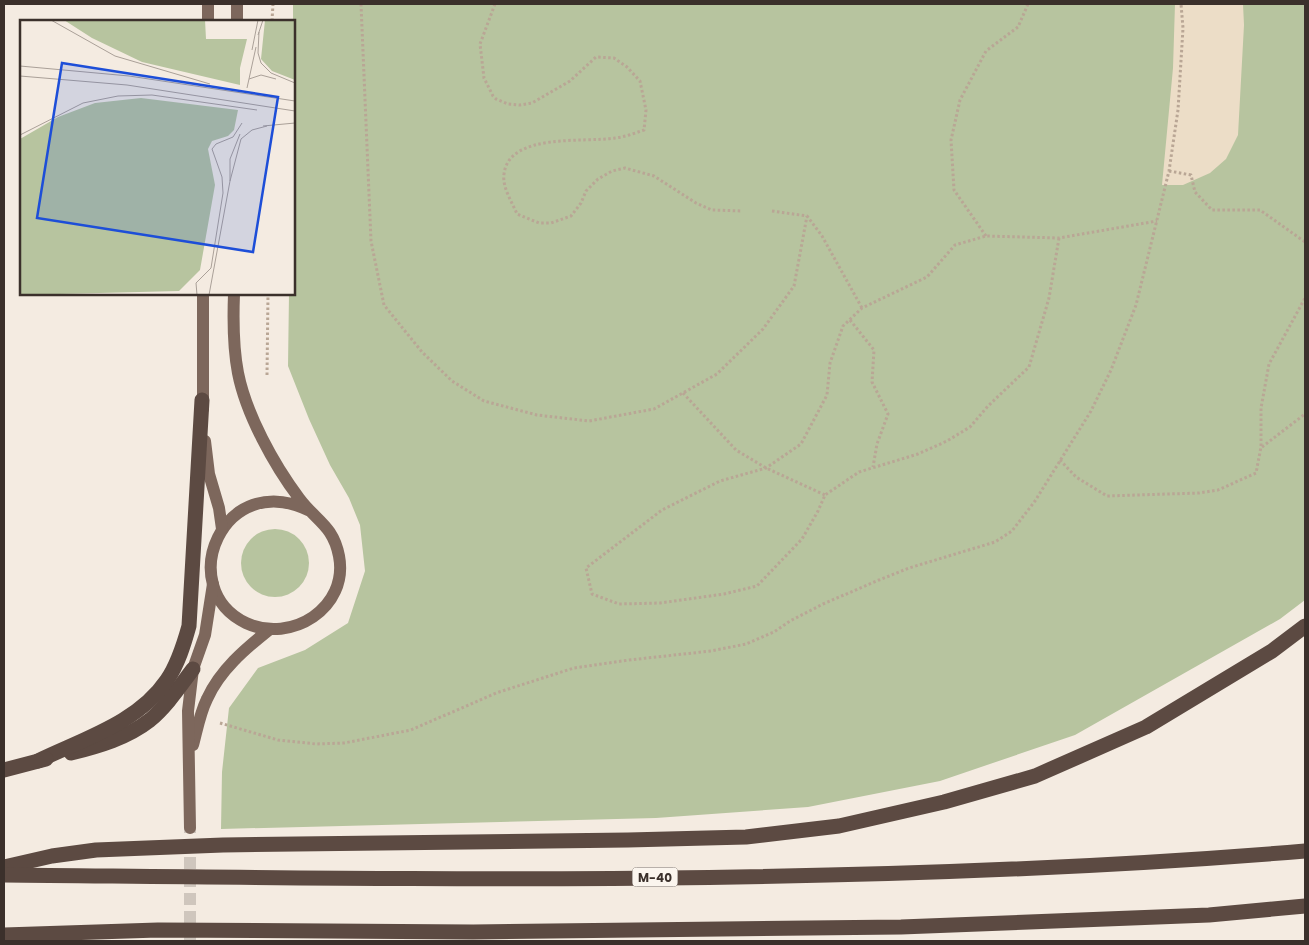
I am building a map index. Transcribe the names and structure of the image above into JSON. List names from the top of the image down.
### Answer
{
  "streets": {
    "highway": ["M-40"]
  }
}
